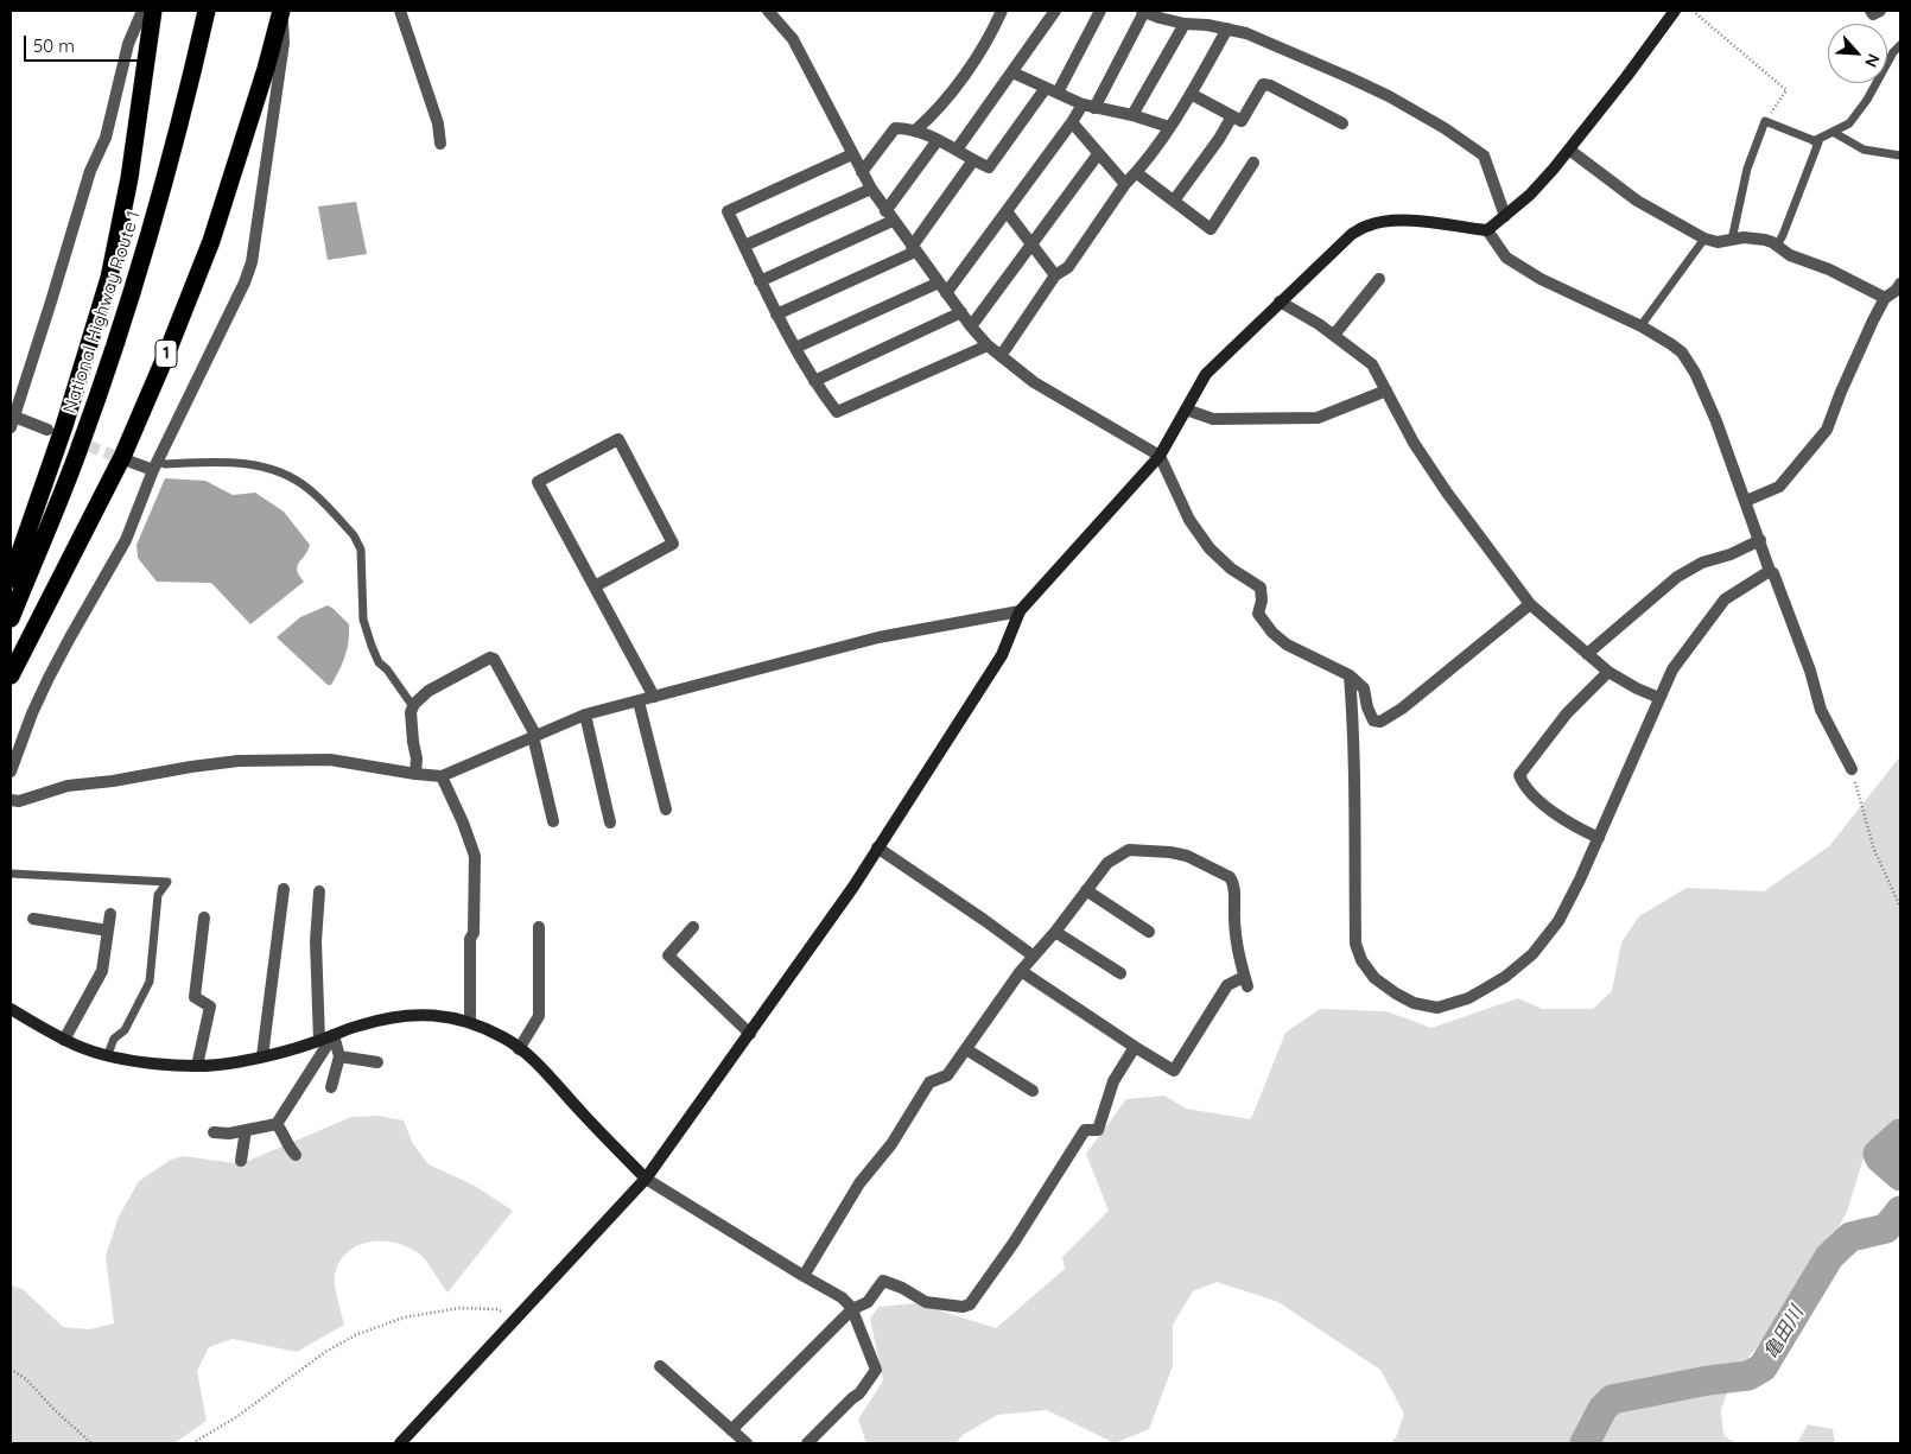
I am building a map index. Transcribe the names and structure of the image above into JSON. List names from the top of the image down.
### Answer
{
  "streets": {
    "highway": ["National Highway Route 1", "1"]
  },
  "water": ["亀田川"],
  "scale_bar": "50 m",
  "north": "bottom right"
}
